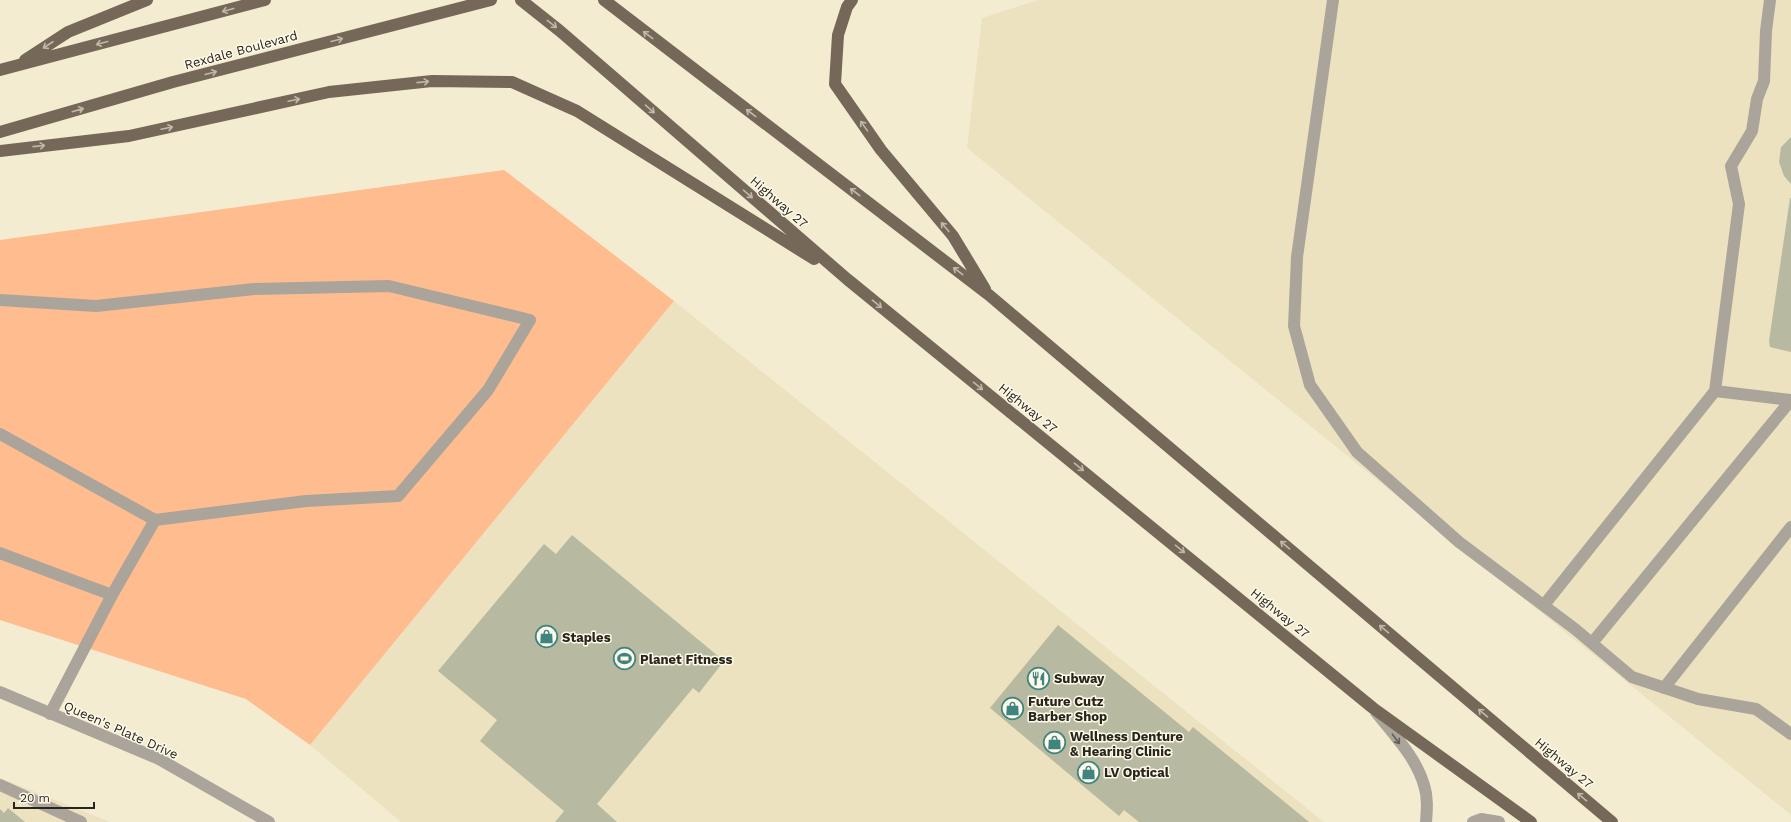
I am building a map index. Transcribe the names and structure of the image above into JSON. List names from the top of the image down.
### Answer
{
  "streets": {
    "main road": ["Rexdale Boulevard", "Highway 27"],
    "street": ["Queen's Plate Drive"]
  },
  "places": {
    "shop": [
      "Staples",
      "Future Cutz Barber Shop",
      "Wellness Denture & Hearing Clinic",
      "LV Optical"
    ],
    "sports": ["Planet Fitness"],
    "restaurant": ["Subway"]
  },
  "scale_bar": "20 m"
}
